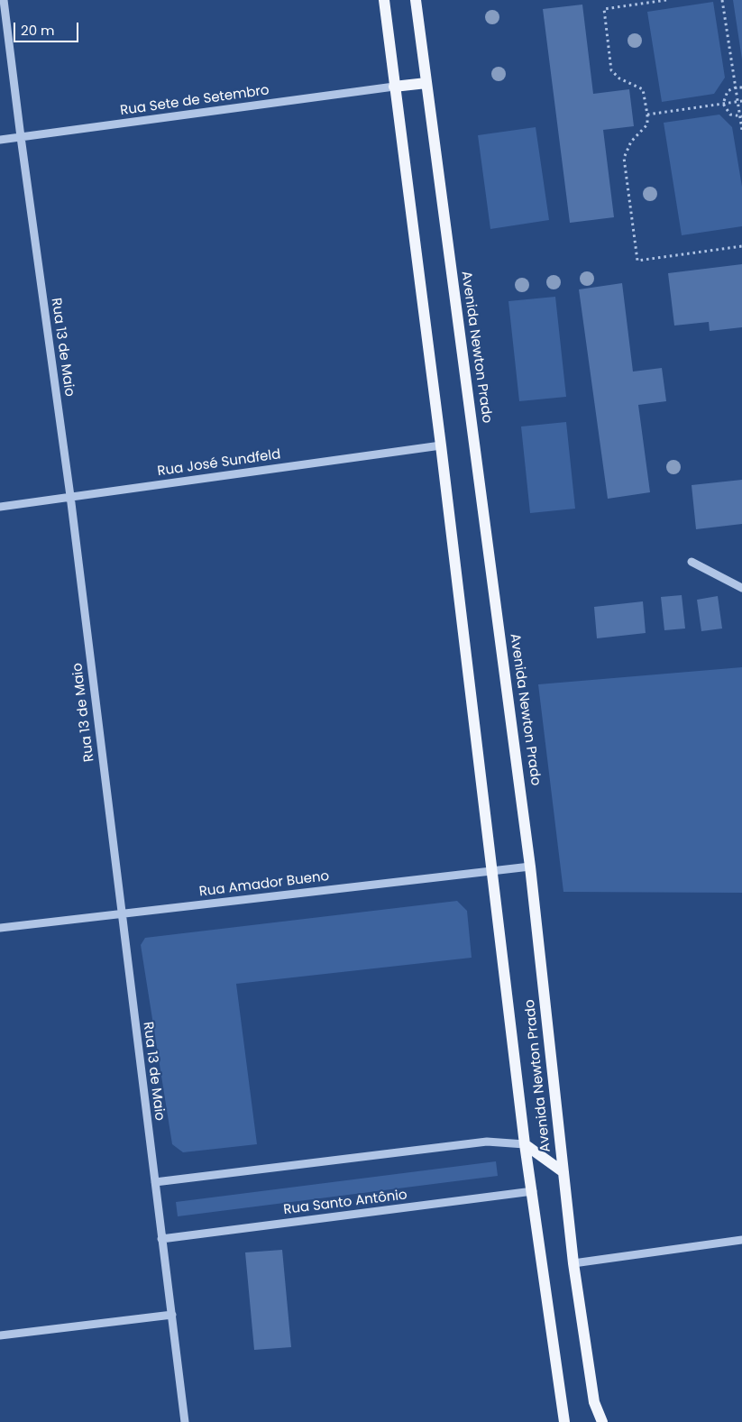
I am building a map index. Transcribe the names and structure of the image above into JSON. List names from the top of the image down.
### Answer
{
  "streets": {
    "main road": ["Avenida Newton Prado"],
    "street": [
      "Rua Sete de Setembro",
      "Rua 13 de Maio",
      "Rua José Sundfeld",
      "Rua Amador Bueno",
      "Rua Santo Antônio"
    ]
  },
  "crossings": [
    ["Rua Sete de Setembro", "Rua 13 de Maio"],
    ["Rua Sete de Setembro", "Avenida Newton Prado"],
    ["Rua 13 de Maio", "Rua José Sundfeld"],
    ["Rua 13 de Maio", "Rua Amador Bueno"],
    ["Rua 13 de Maio", "Rua Santo Antônio"],
    ["Avenida Newton Prado", "Rua José Sundfeld"],
    ["Avenida Newton Prado", "Rua Amador Bueno"],
    ["Avenida Newton Prado", "Rua Santo Antônio"]
  ],
  "scale_bar": "20 m"
}
